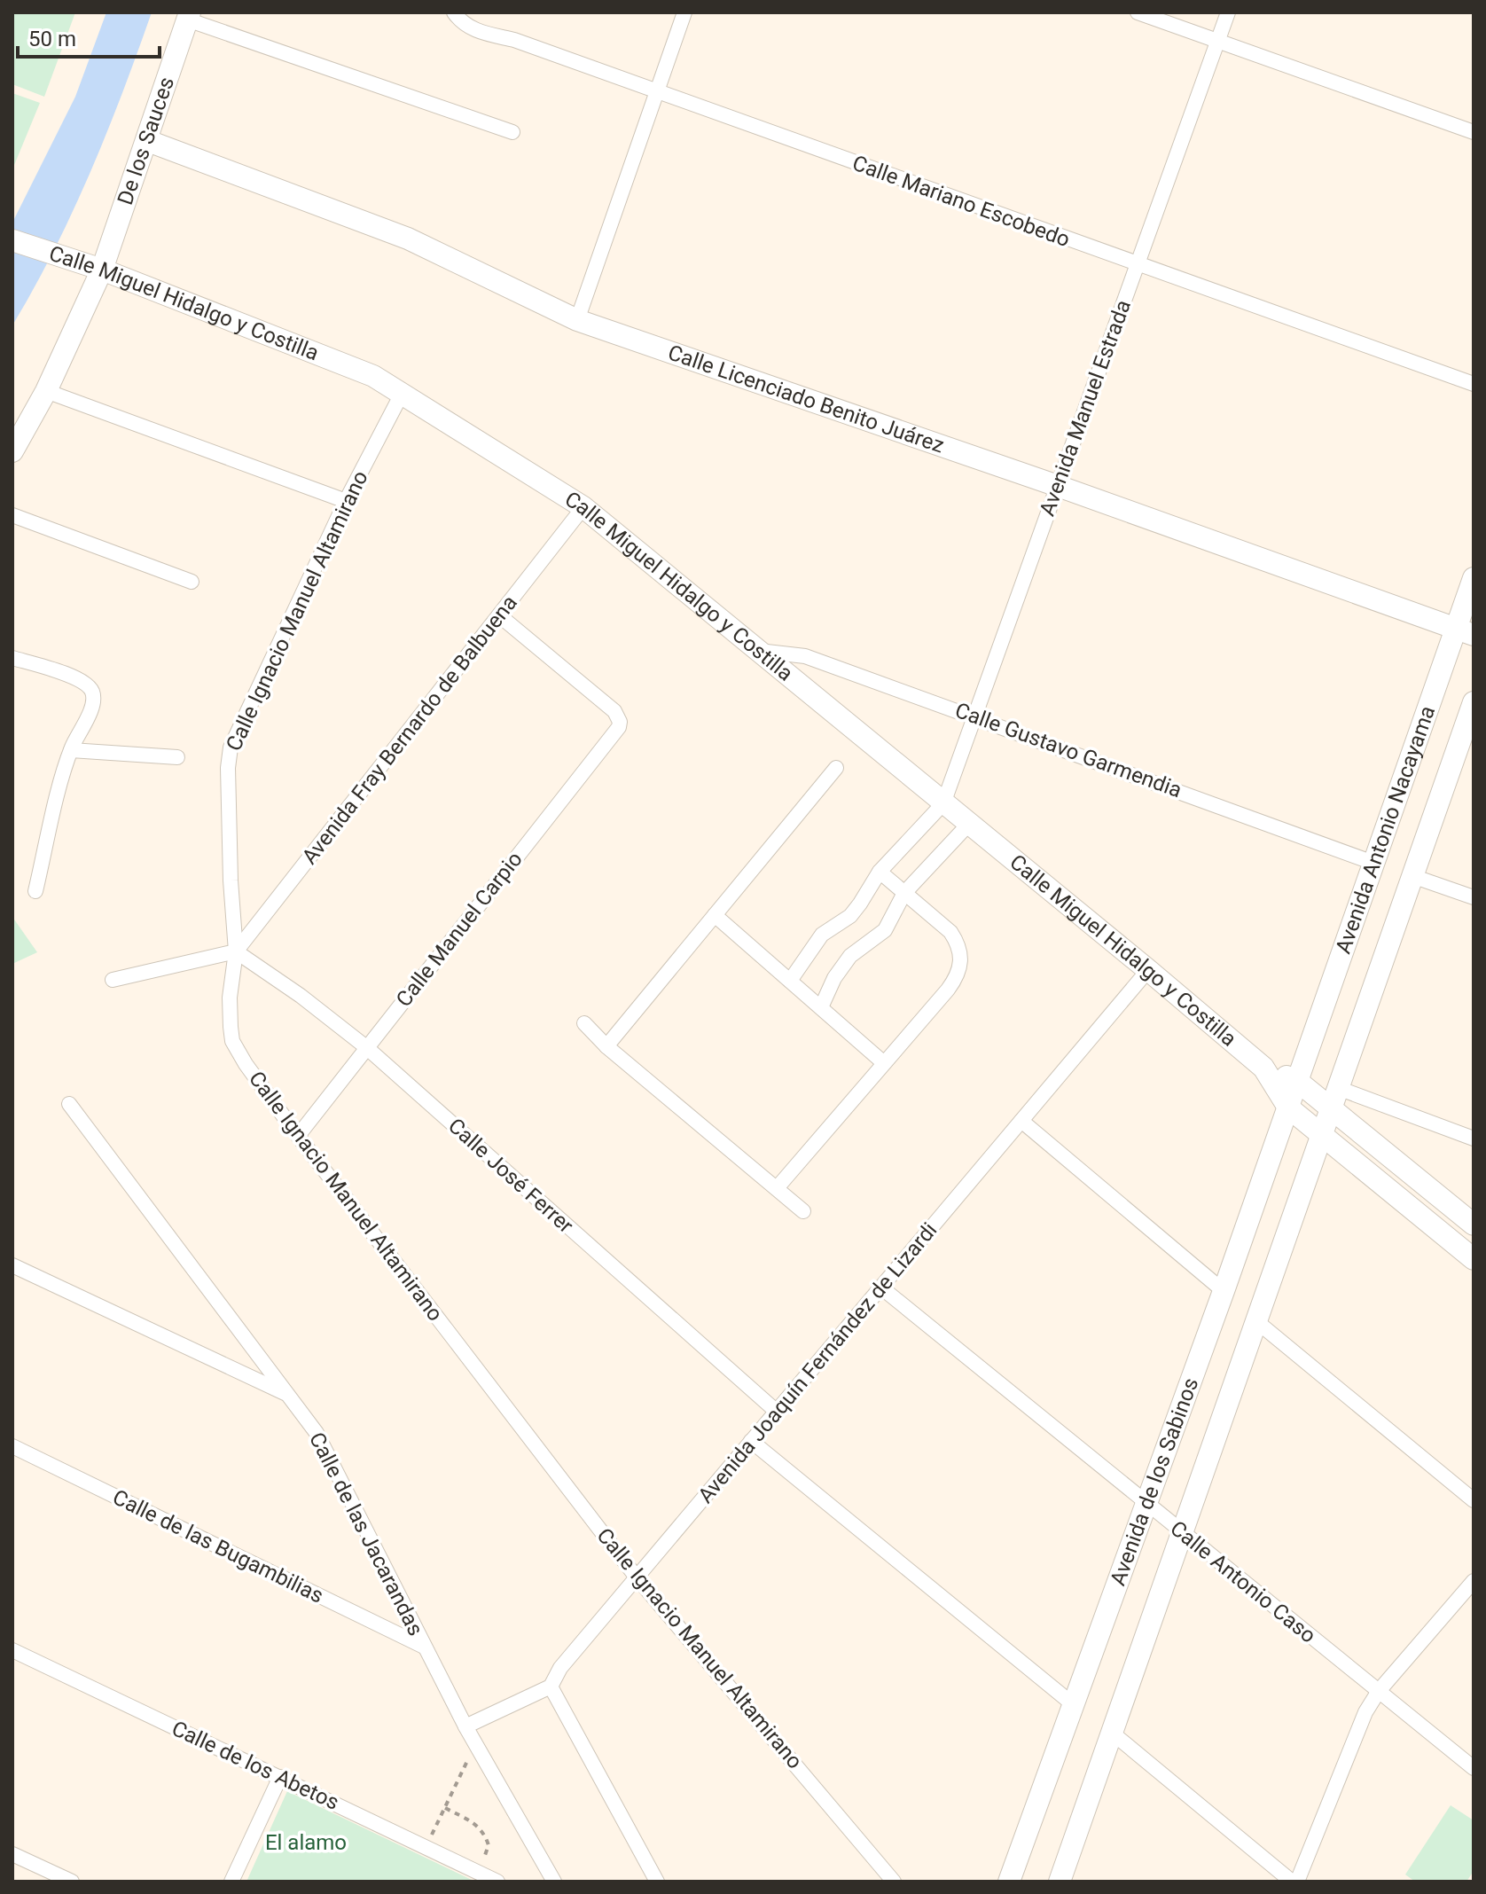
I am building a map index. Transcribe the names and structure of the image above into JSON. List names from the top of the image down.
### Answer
{
  "streets": {
    "street": [
      "De los Sauces",
      "Calle Mariano Escobedo",
      "Calle Miguel Hidalgo y Costilla",
      "Calle Licenciado Benito Juárez",
      "Avenida Manuel Estrada",
      "Calle Ignacio Manuel Altamirano",
      "Avenida Fray Bernardo de Balbuena",
      "Calle Gustavo Garmendia",
      "Avenida Antonio Nacayama",
      "Calle Manuel Carpio",
      "Calle José Ferrer",
      "Avenida Joaquín Fernández de Lizardi",
      "Avenida de los Sabinos",
      "Calle de las Jacarandas",
      "Calle de las Bugambilias",
      "Calle Antonio Caso",
      "Calle de los Abetos"
    ]
  },
  "crossings": [
    ["De los Sauces", "Calle Miguel Hidalgo y Costilla"],
    ["De los Sauces", "Calle Licenciado Benito Juárez"],
    ["Calle Mariano Escobedo", "Avenida Manuel Estrada"],
    ["Calle Miguel Hidalgo y Costilla", "Avenida Manuel Estrada"],
    ["Calle Miguel Hidalgo y Costilla", "Calle Ignacio Manuel Altamirano"],
    ["Calle Miguel Hidalgo y Costilla", "Avenida Fray Bernardo de Balbuena"],
    ["Calle Miguel Hidalgo y Costilla", "Calle Gustavo Garmendia"],
    ["Calle Miguel Hidalgo y Costilla", "Avenida Antonio Nacayama"],
    ["Calle Miguel Hidalgo y Costilla", "Avenida Joaquín Fernández de Lizardi"],
    ["Calle Miguel Hidalgo y Costilla", "Avenida de los Sabinos"],
    ["Calle Licenciado Benito Juárez", "Avenida Manuel Estrada"],
    ["Calle Licenciado Benito Juárez", "Avenida Antonio Nacayama"],
    ["Avenida Manuel Estrada", "Calle Gustavo Garmendia"],
    ["Calle Ignacio Manuel Altamirano", "Avenida Fray Bernardo de Balbuena"],
    ["Calle Ignacio Manuel Altamirano", "Calle Manuel Carpio"],
    ["Calle Ignacio Manuel Altamirano", "Calle José Ferrer"],
    ["Calle Ignacio Manuel Altamirano", "Avenida Joaquín Fernández de Lizardi"],
    ["Avenida Fray Bernardo de Balbuena", "Calle Manuel Carpio"],
    ["Avenida Fray Bernardo de Balbuena", "Calle José Ferrer"],
    ["Calle Gustavo Garmendia", "Avenida Antonio Nacayama"],
    ["Avenida Antonio Nacayama", "Avenida de los Sabinos"],
    ["Calle Manuel Carpio", "Calle José Ferrer"],
    ["Calle José Ferrer", "Avenida Joaquín Fernández de Lizardi"],
    ["Avenida Joaquín Fernández de Lizardi", "Calle Antonio Caso"],
    ["Avenida de los Sabinos", "Calle Antonio Caso"],
    ["Calle de las Jacarandas", "Calle de las Bugambilias"]
  ],
  "parks": ["El alamo"],
  "scale_bar": "50 m"
}
